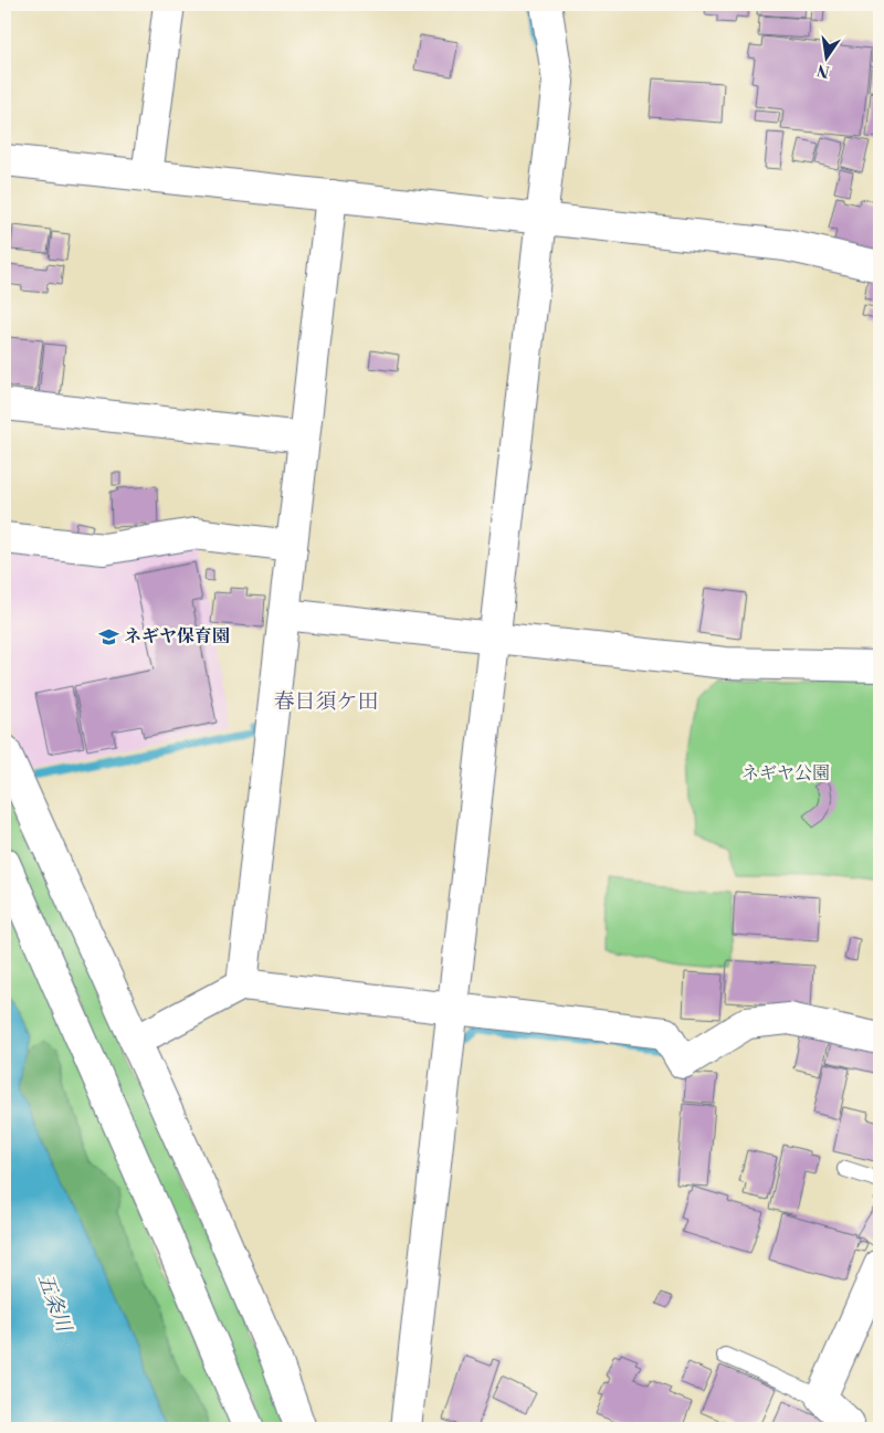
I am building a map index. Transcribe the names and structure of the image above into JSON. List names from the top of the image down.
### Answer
{
  "districts": ["春日須ケ田"],
  "water": ["五条川"],
  "parks": ["ネギヤ公園"],
  "places": {
    "school or university": ["ネギヤ保育園"]
  },
  "north": "bottom"
}
